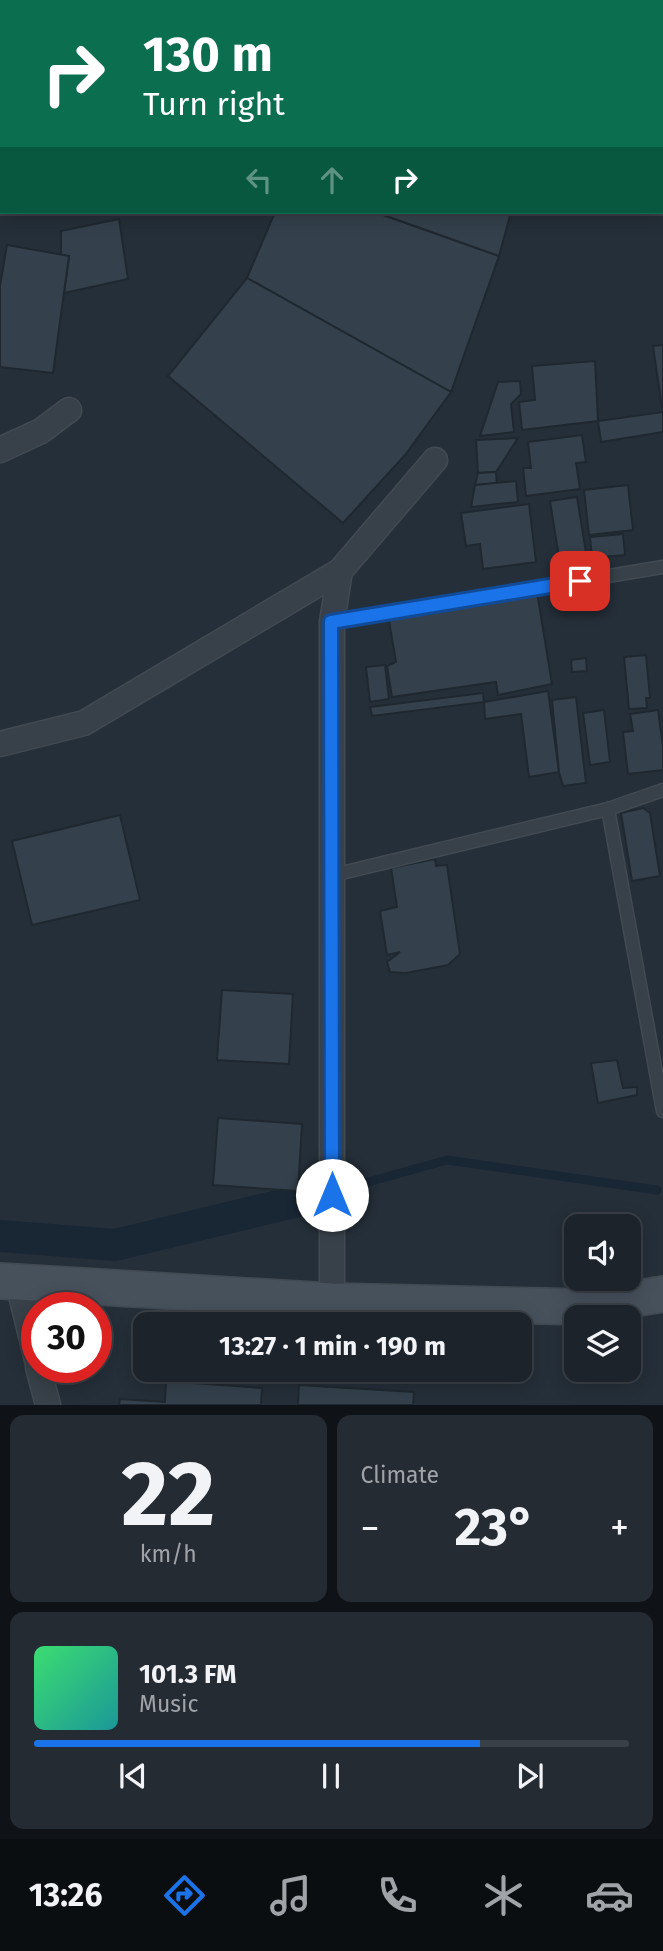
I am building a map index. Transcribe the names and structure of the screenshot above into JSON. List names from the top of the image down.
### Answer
{
  "page": {
    "turn": ["130 m", "Turn right"],
    "limit": "30",
    "trip": "13:27 · 1 min · 190 m",
    "tile": [
      ["22", "km/h"],
      "Climate"
    ],
    "heat": ["−", "23°", "+"],
    "song": ["101.3 FM", "Music"],
    "tabs": "13:26"
  }
}
